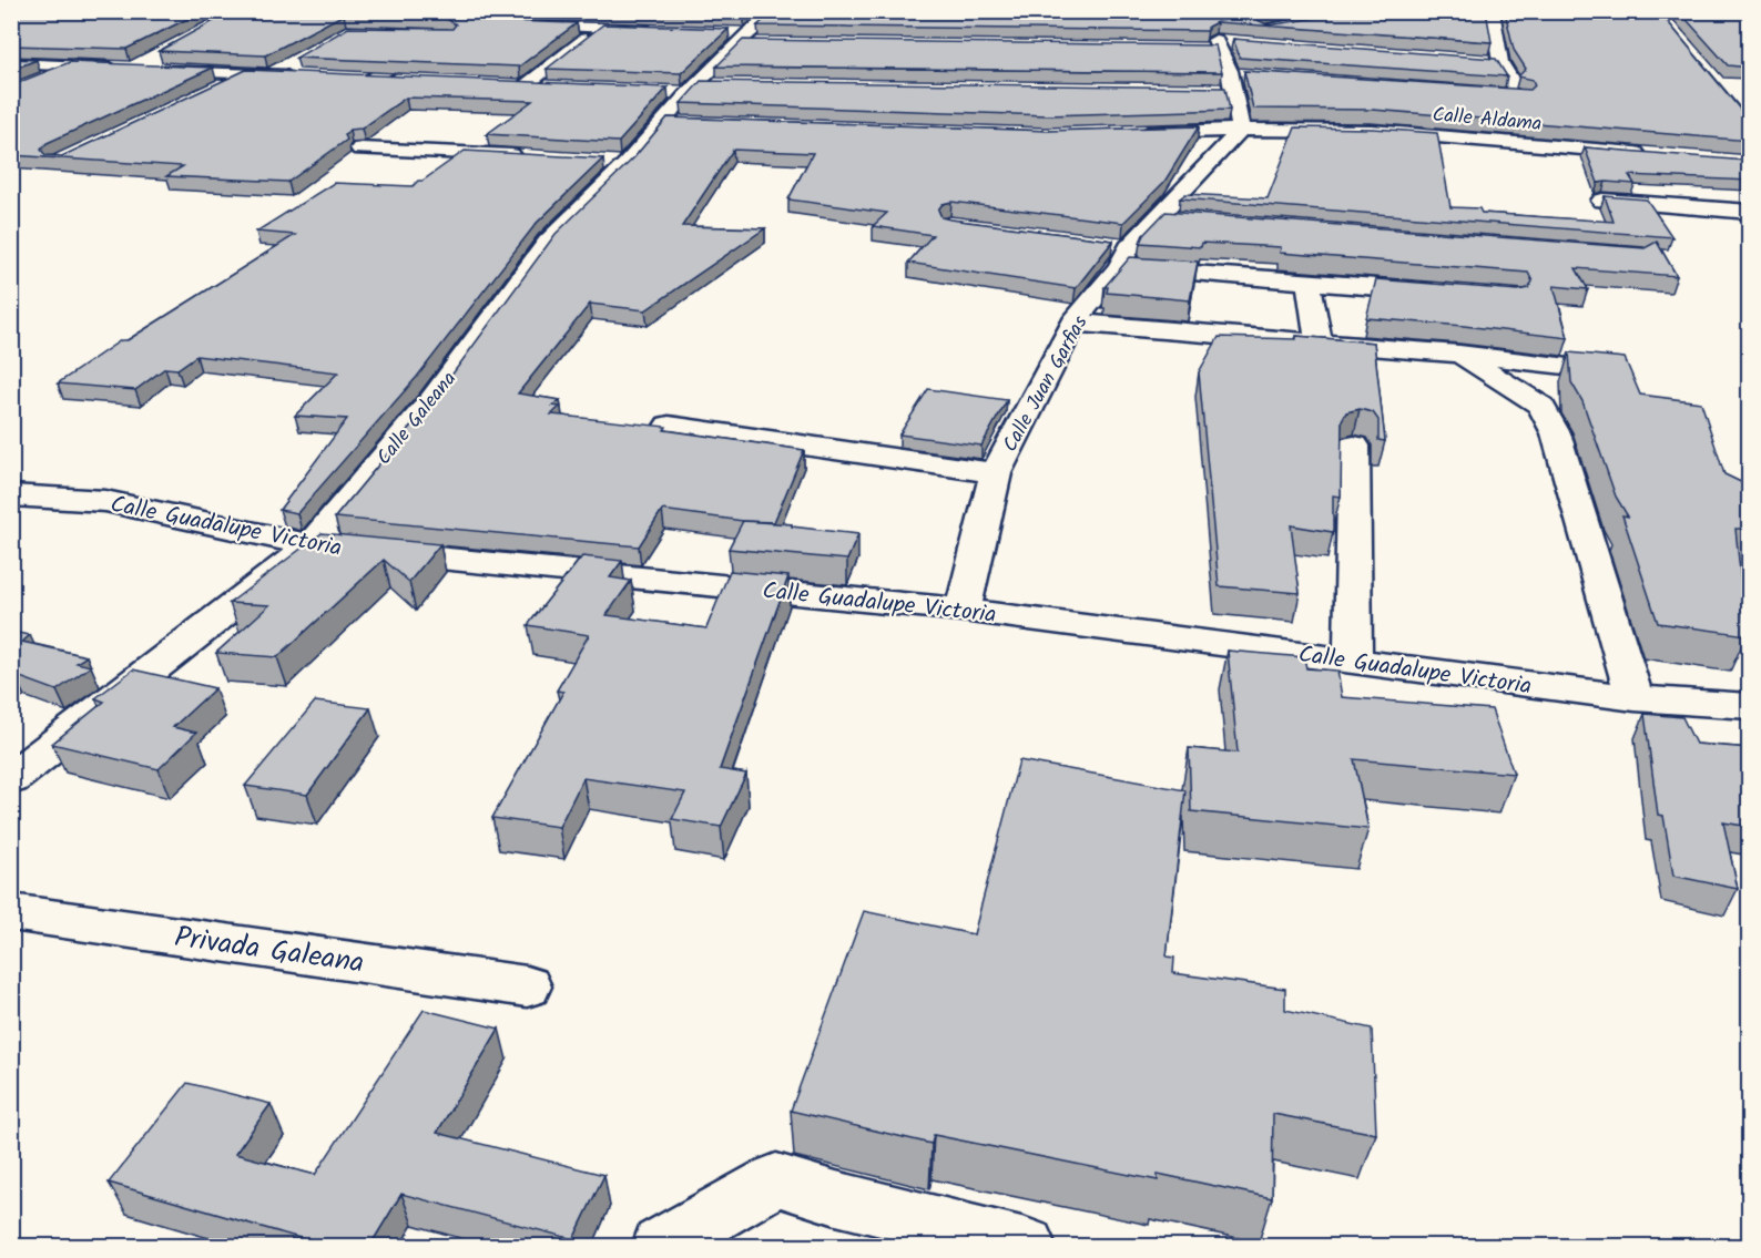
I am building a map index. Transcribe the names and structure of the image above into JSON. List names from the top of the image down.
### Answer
{
  "streets": {
    "street": [
      "Calle Aldama",
      "Calle Juan Garfias",
      "Calle Galeana",
      "Calle Guadalupe Victoria",
      "Privada Galeana"
    ]
  },
  "crossings": [
    ["Calle Aldama", "Calle Juan Garfias"],
    ["Calle Juan Garfias", "Calle Guadalupe Victoria"],
    ["Calle Galeana", "Calle Guadalupe Victoria"]
  ]
}
